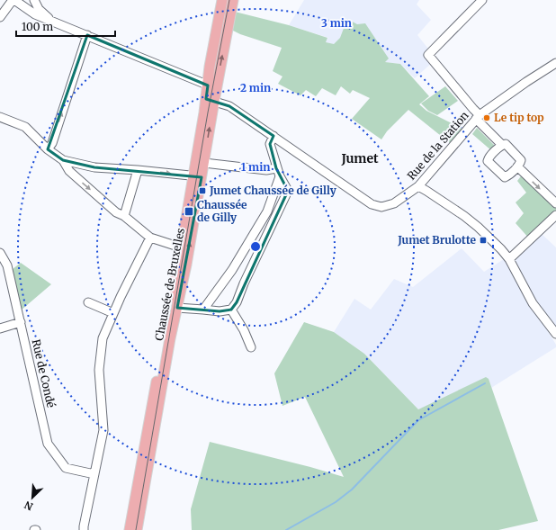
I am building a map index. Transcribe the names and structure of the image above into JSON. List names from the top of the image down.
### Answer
{
  "streets": {
    "main road": ["Chaussée de Bruxelles"],
    "street": ["Rue de la Station", "Rue de Condé"]
  },
  "crossings": [
    ["Rue de la Station", "Chaussée de Bruxelles"]
  ],
  "districts": ["Jumet"],
  "places": {
    "other": ["Le tip top"],
    "transit": ["Jumet Chaussée de Gilly", "Chaussée de Gilly", "Jumet Brulotte"]
  },
  "scale_bar": "100 m",
  "north": "bottom left",
  "rings": ["3 min", "2 min", "1 min"]
}
